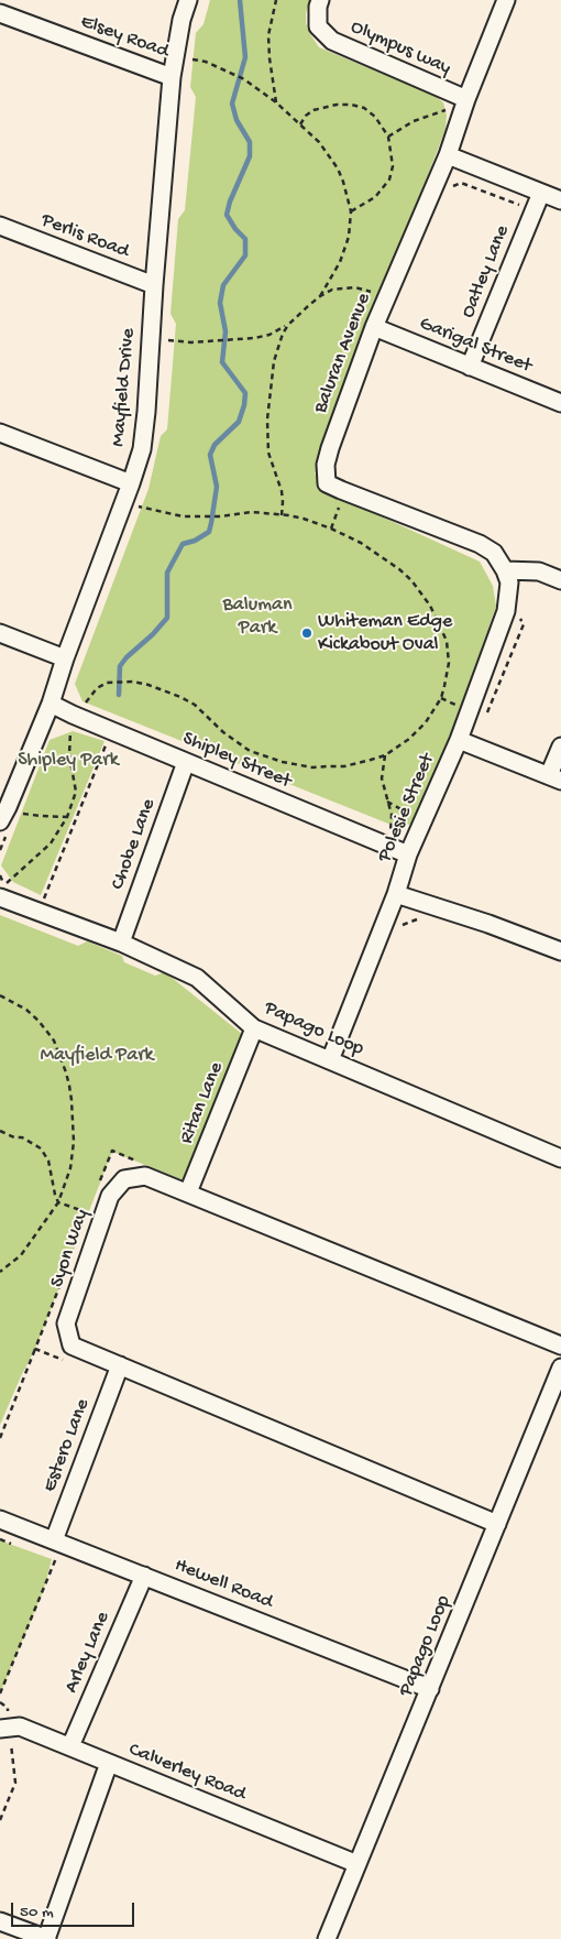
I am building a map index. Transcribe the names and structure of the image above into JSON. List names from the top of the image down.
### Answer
{
  "streets": {
    "street": [
      "Elsey Road",
      "Olympus way",
      "Perlis Road",
      "Oatley Lane",
      "Garigal Street",
      "Baluran Avenue",
      "Mayfield Drive",
      "Shipley Street",
      "Polesie Street",
      "Chobe Lane",
      "Papago Loop",
      "Ritan Lane",
      "Syon Way",
      "Estero Lane",
      "Hewell Road",
      "Arley Lane",
      "Calverley Road"
    ]
  },
  "crossings": [
    ["Elsey Road", "Mayfield Drive"],
    ["Olympus way", "Baluran Avenue"],
    ["Perlis Road", "Mayfield Drive"],
    ["Oatley Lane", "Garigal Street"],
    ["Garigal Street", "Baluran Avenue"],
    ["Baluran Avenue", "Polesie Street"],
    ["Mayfield Drive", "Shipley Street"],
    ["Shipley Street", "Polesie Street"],
    ["Shipley Street", "Chobe Lane"],
    ["Polesie Street", "Papago Loop"],
    ["Chobe Lane", "Papago Loop"],
    ["Papago Loop", "Ritan Lane"],
    ["Papago Loop", "Syon Way"],
    ["Papago Loop", "Hewell Road"],
    ["Papago Loop", "Calverley Road"],
    ["Ritan Lane", "Syon Way"],
    ["Syon Way", "Estero Lane"],
    ["Estero Lane", "Hewell Road"],
    ["Hewell Road", "Arley Lane"],
    ["Arley Lane", "Calverley Road"]
  ],
  "parks": ["Baluman Park", "Shipley Park", "Mayfield Park"],
  "places": ["Whiteman Edge Kickabout Oval"],
  "scale_bar": "50 m"
}
